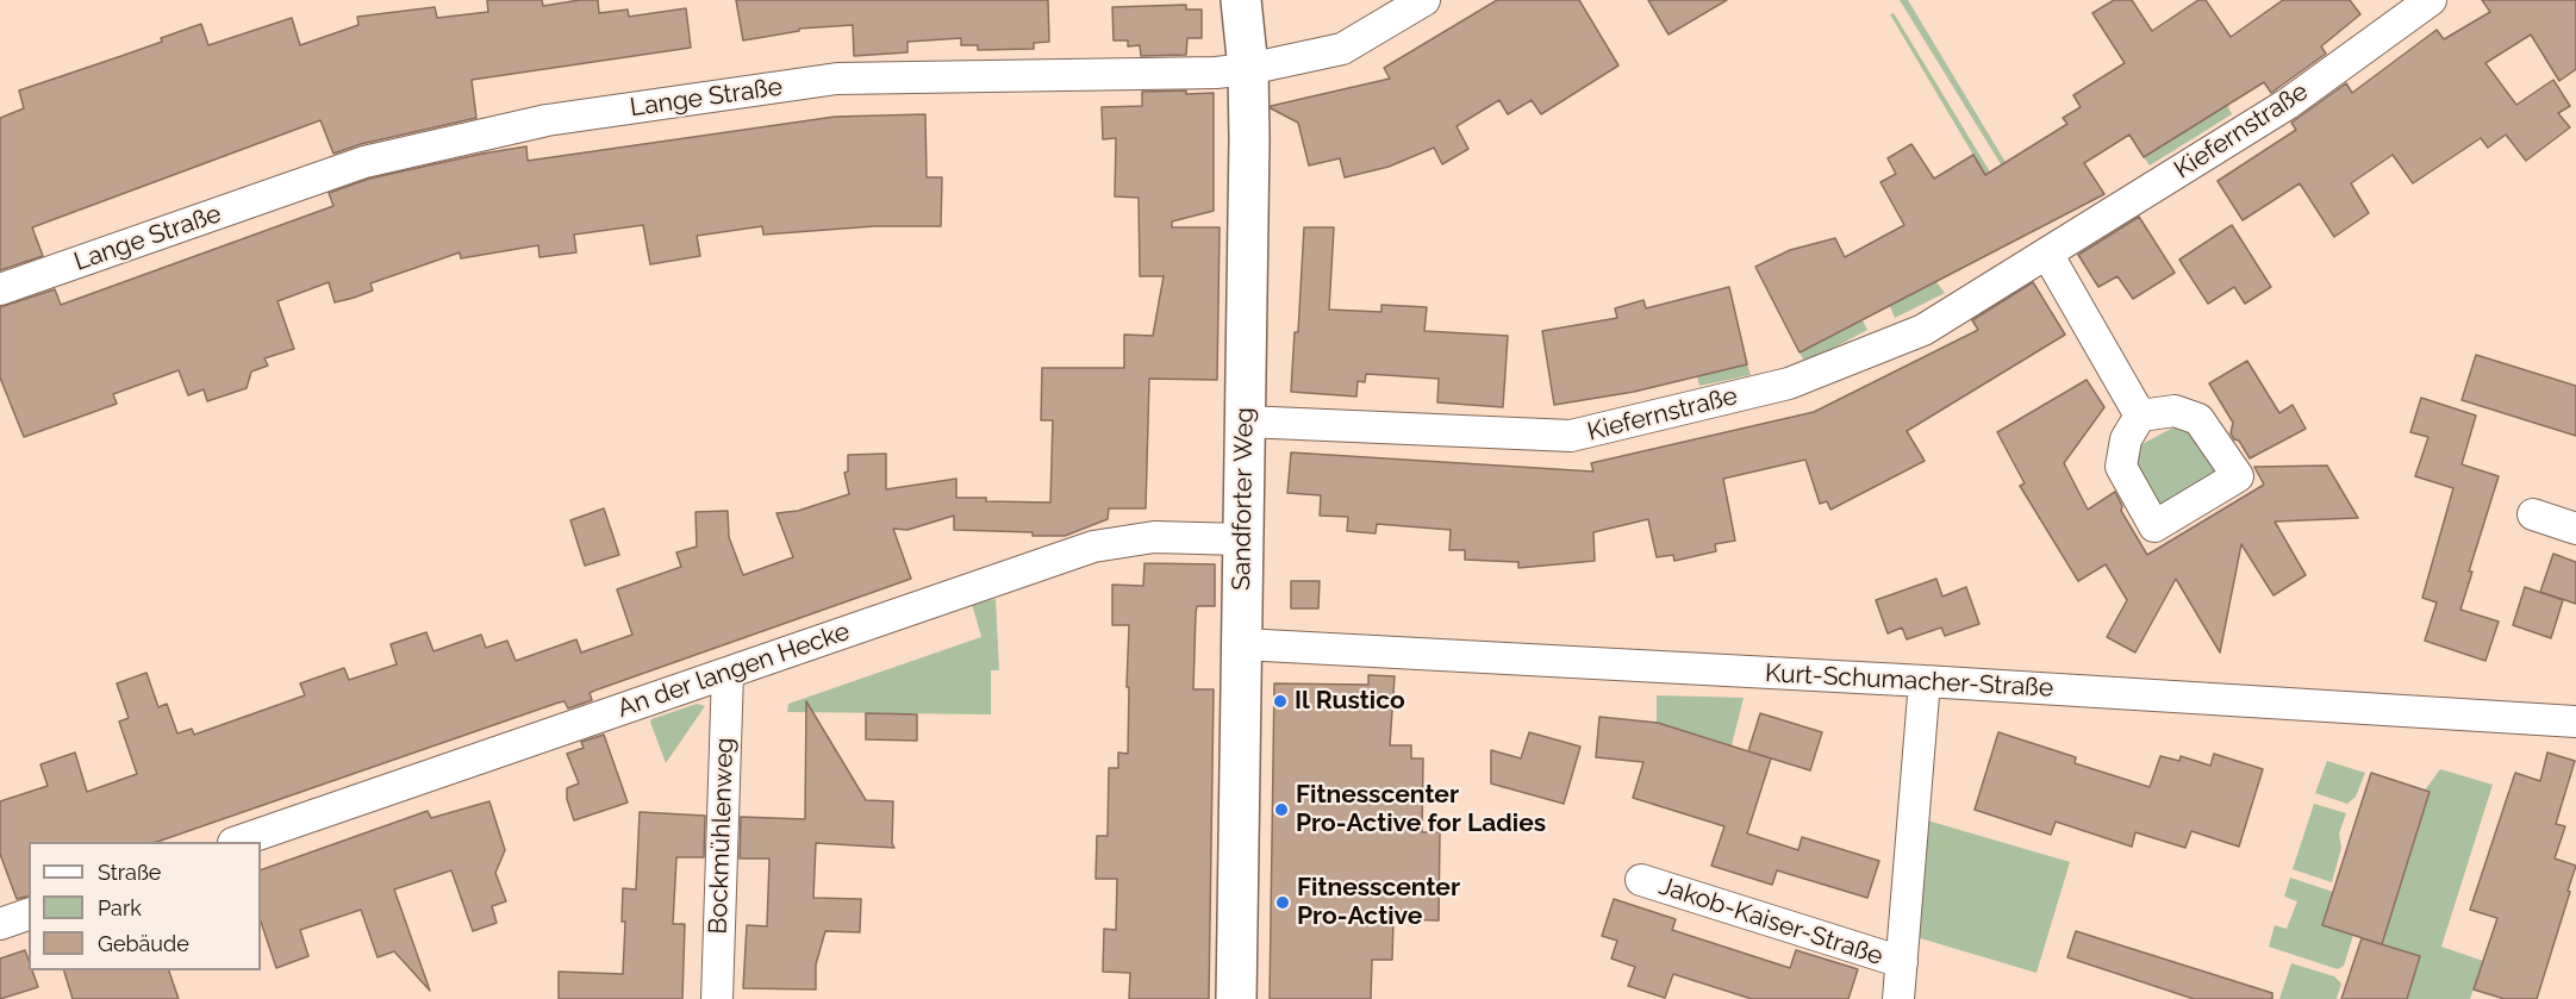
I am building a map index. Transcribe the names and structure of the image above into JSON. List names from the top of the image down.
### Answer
{
  "streets": {
    "street": [
      "Lange Straße",
      "Kiefernstraße",
      "Sandforter Weg",
      "An der langen Hecke",
      "Kurt-Schumacher-Straße",
      "Bockmühlenweg",
      "Jakob-Kaiser-Straße"
    ]
  },
  "crossings": [
    ["Lange Straße", "Sandforter Weg"],
    ["Kiefernstraße", "Sandforter Weg"],
    ["Sandforter Weg", "An der langen Hecke"],
    ["Sandforter Weg", "Kurt-Schumacher-Straße"],
    ["An der langen Hecke", "Bockmühlenweg"],
    ["Kurt-Schumacher-Straße", "Jakob-Kaiser-Straße"]
  ],
  "places": ["Il Rustico", "Fitnesscenter Pro-Active for Ladies", "Fitnesscenter Pro-Active"],
  "legend": ["Straße", "Park", "Gebäude"]
}
